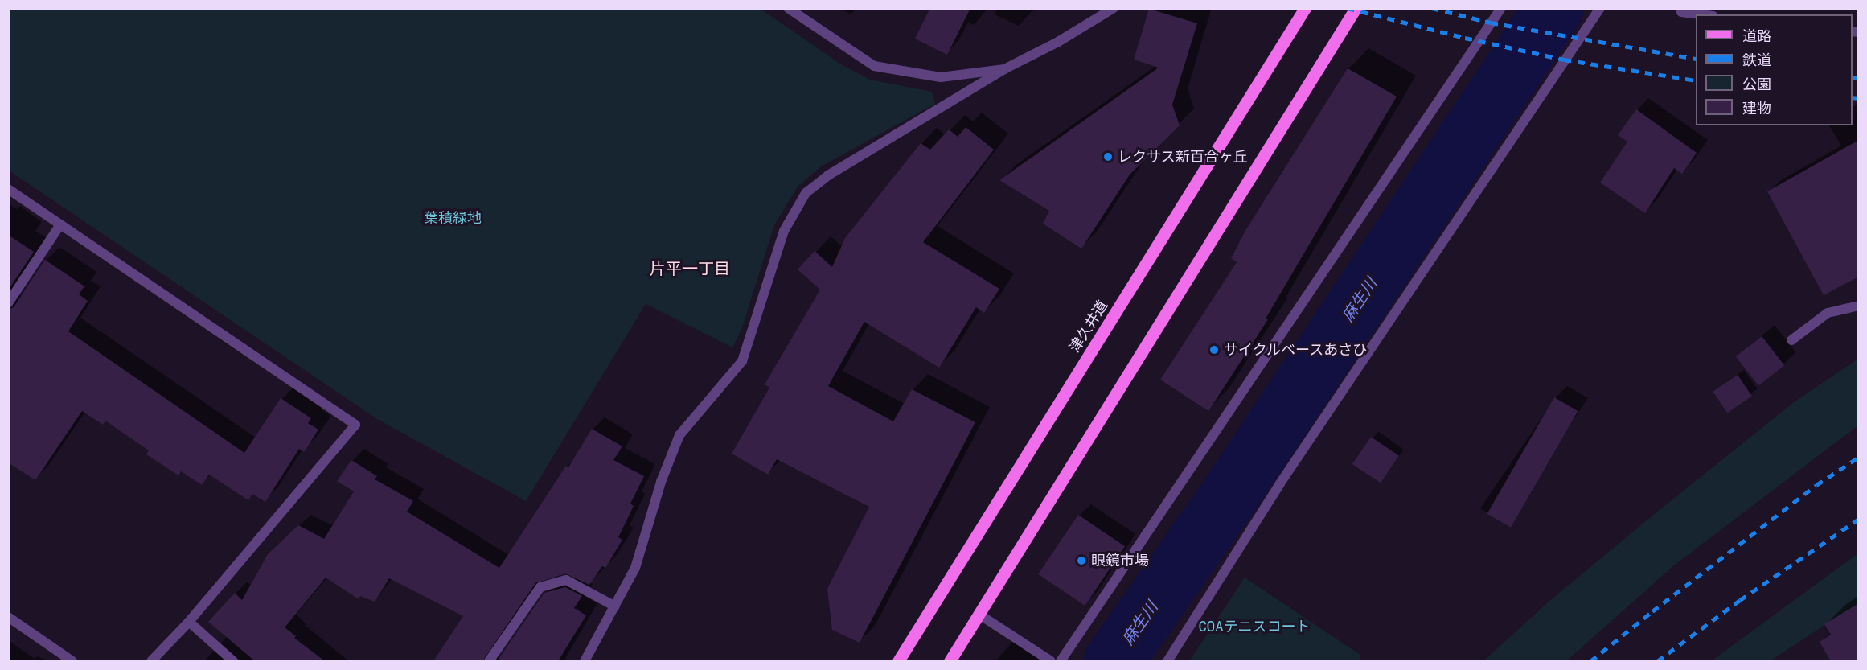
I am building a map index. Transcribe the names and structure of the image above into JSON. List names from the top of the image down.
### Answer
{
  "streets": {
    "main road": ["津久井道"]
  },
  "districts": ["片平一丁目"],
  "water": ["麻生川"],
  "parks": ["葉積緑地", "COAテニスコート"],
  "places": ["レクサス新百合ヶ丘", "サイクルベースあさひ", "眼鏡市場"],
  "legend": [
    "道路",
    "鉄道",
    "公園",
    "建物"
  ]
}
